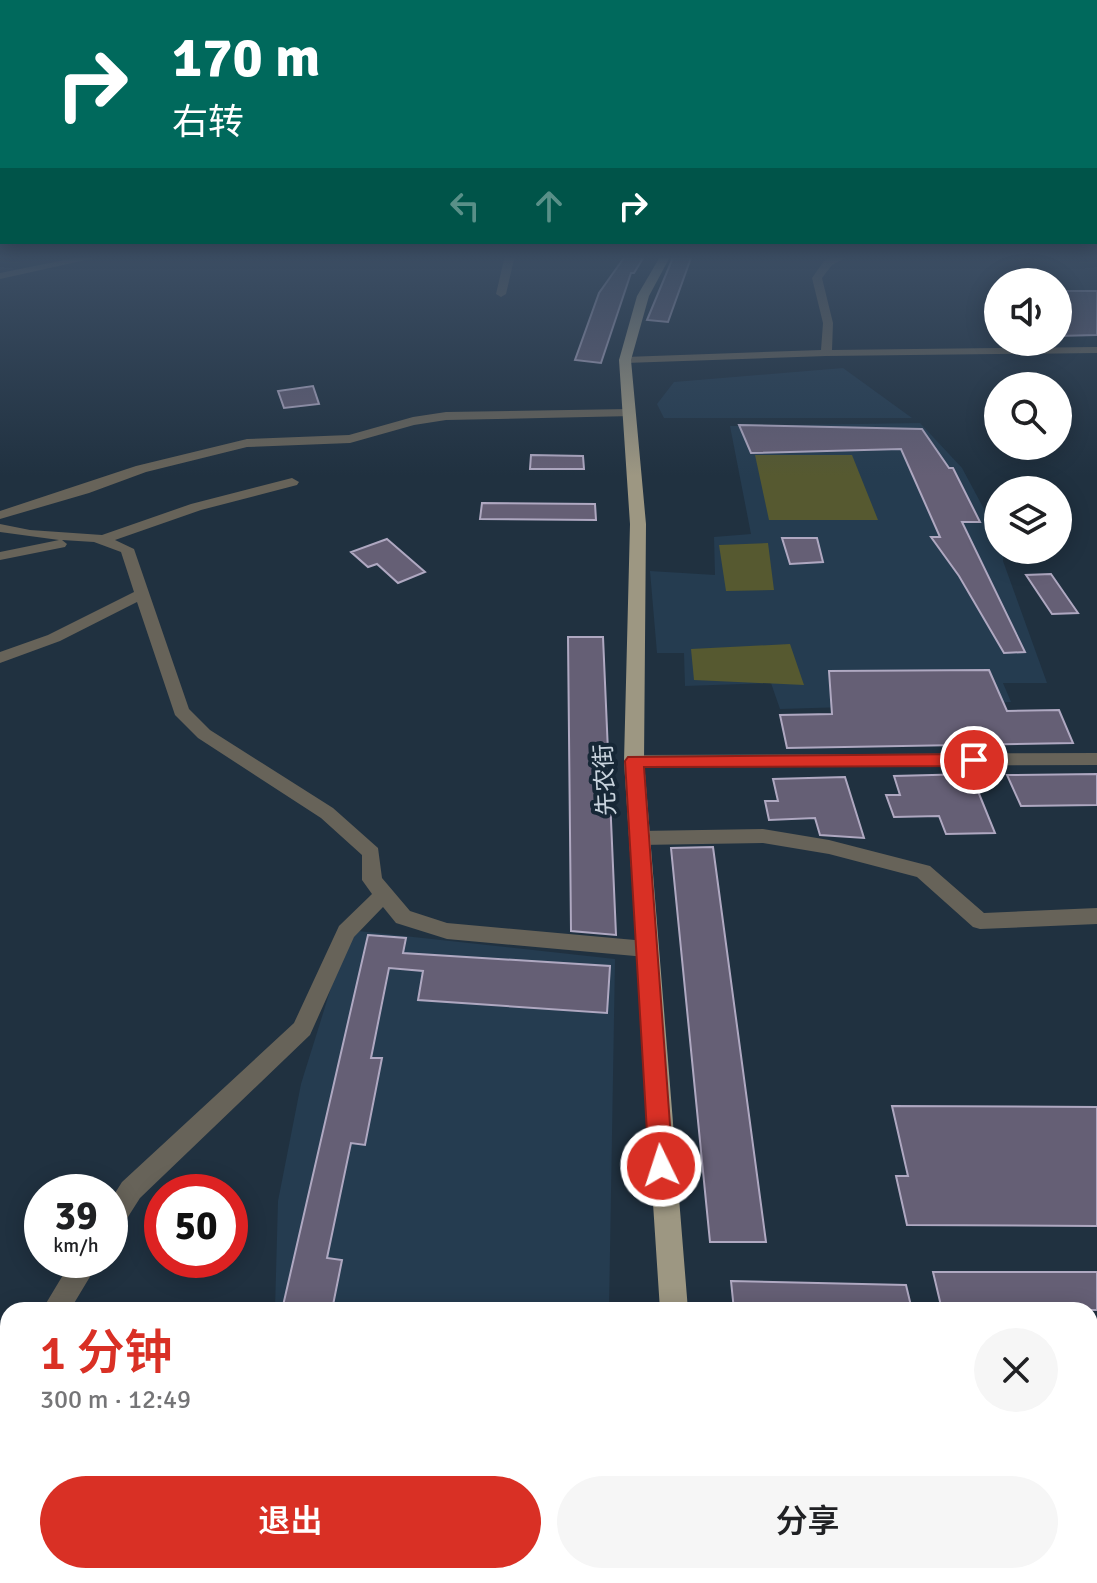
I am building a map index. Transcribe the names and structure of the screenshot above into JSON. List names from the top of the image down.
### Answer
{
  "streets": {
    "main road": ["先农街"]
  },
  "page": {
    "turn": ["170 m", "右转"],
    "speed": "39 km/h",
    "limit": "50",
    "heading": ["1 分钟", "300 m · 12:49"],
    "buttons": ["退出", "分享"]
  }
}
